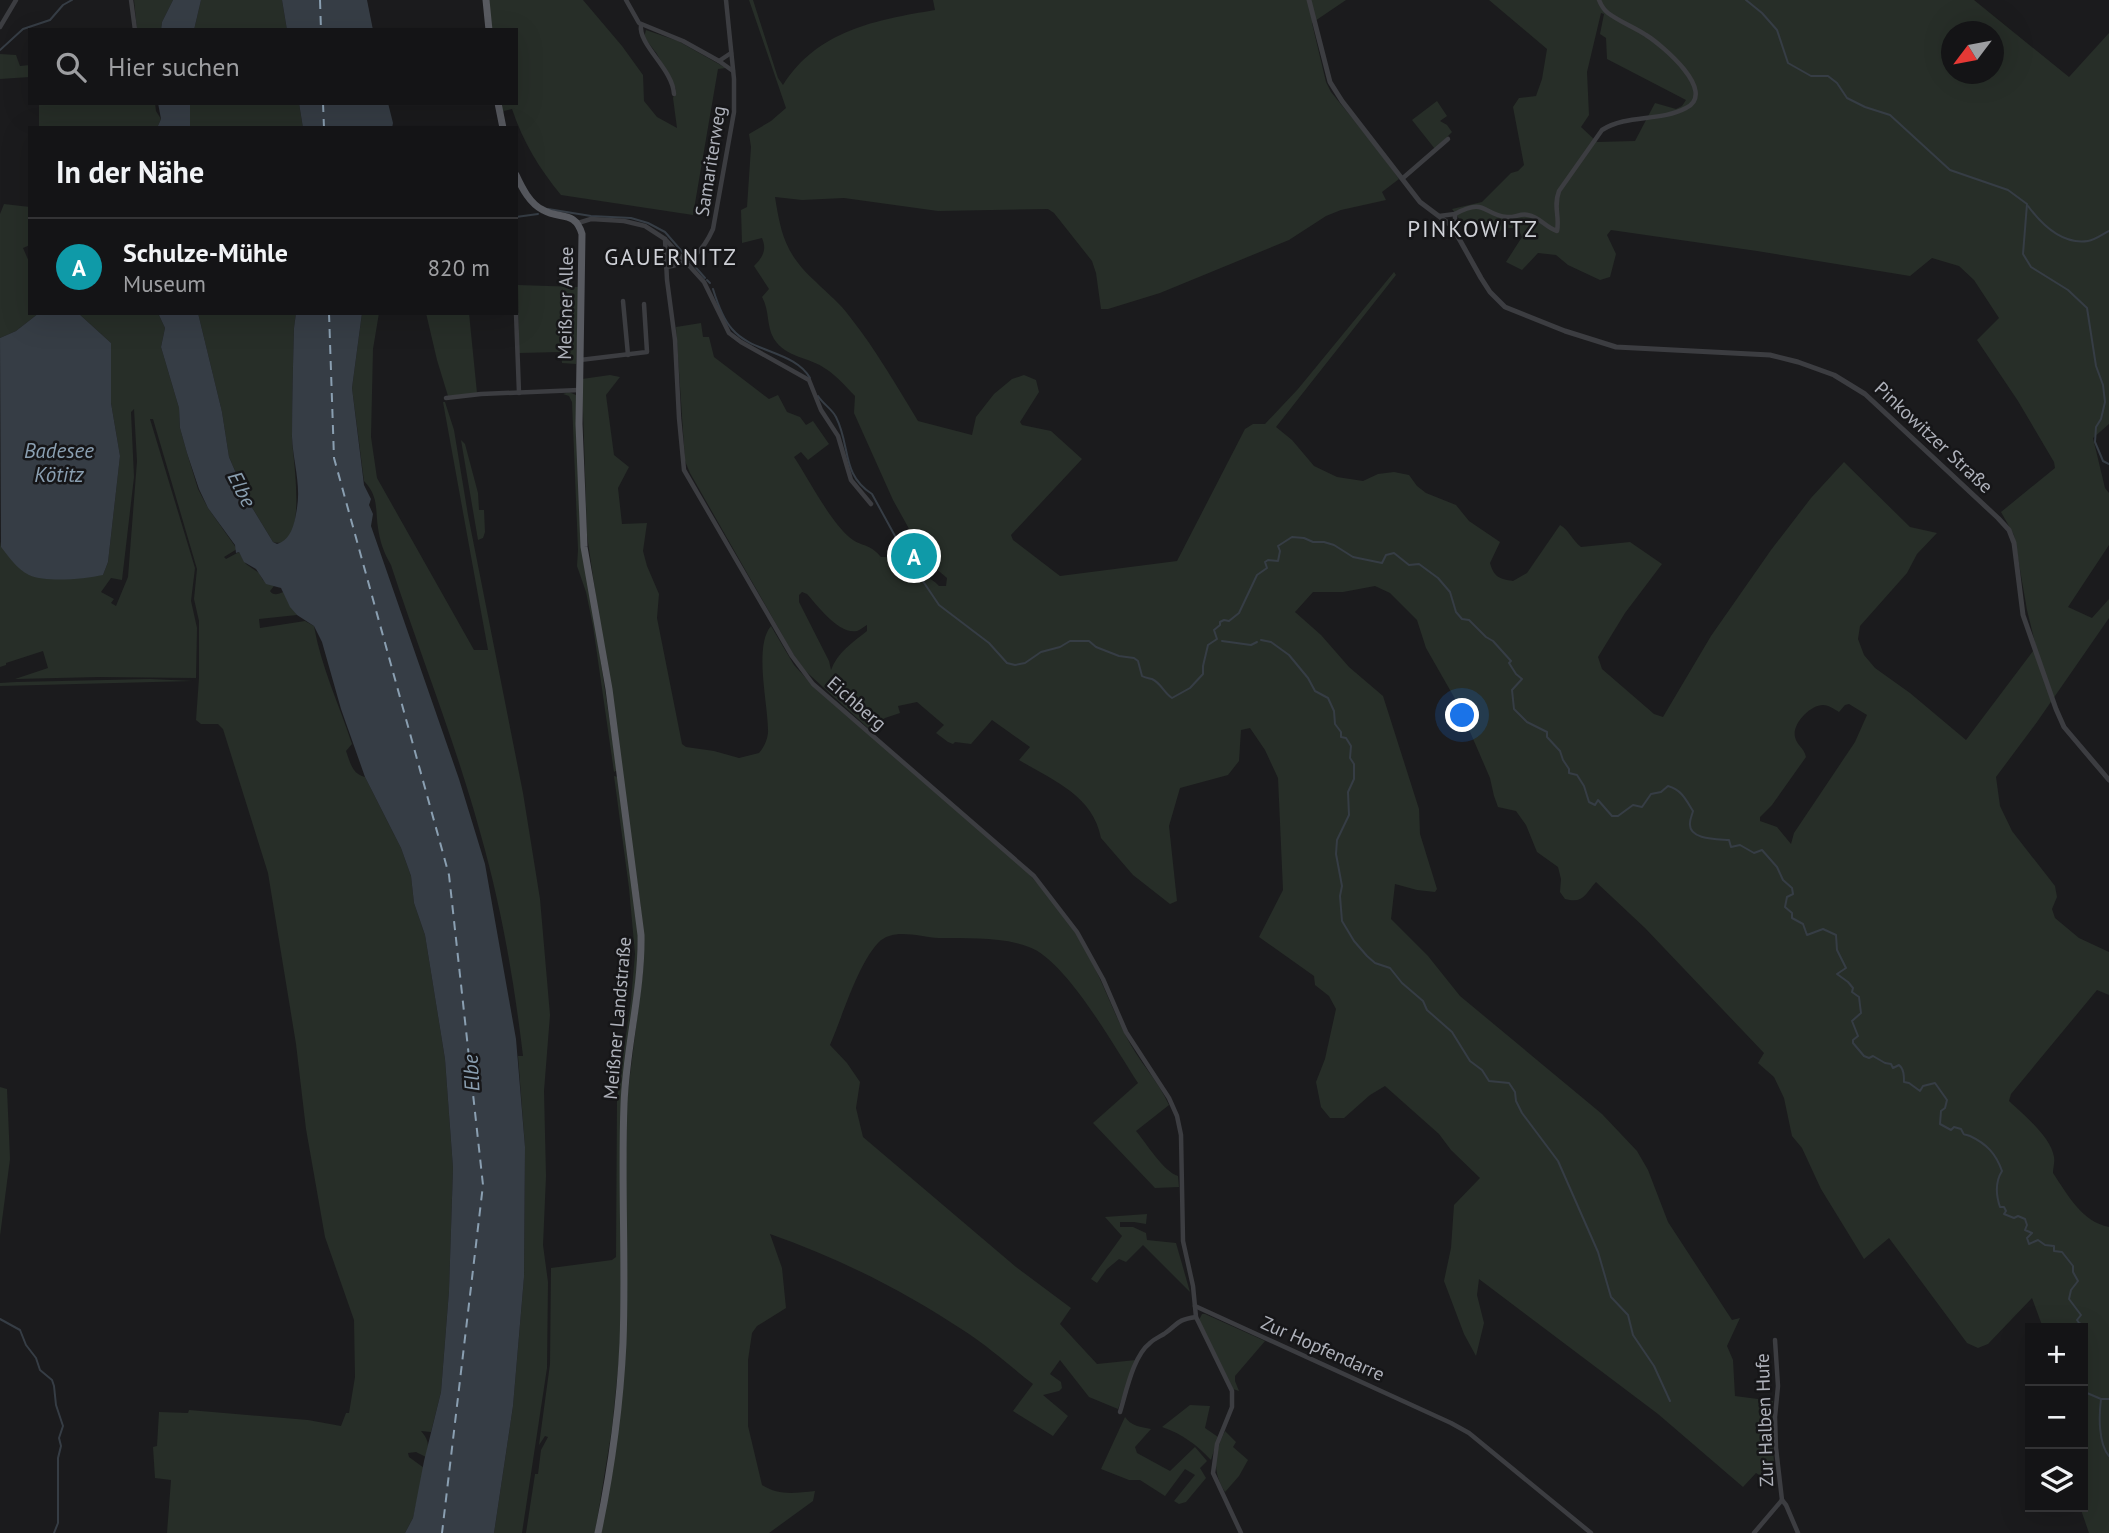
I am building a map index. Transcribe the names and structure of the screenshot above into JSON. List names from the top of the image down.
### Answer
{
  "streets": {
    "main road": ["Meißner Allee", "Meißner Landstraße"],
    "street": [
      "Samariterweg",
      "Pinkowitzer Straße",
      "Eichberg",
      "Zur Hopfendarre",
      "Zur Halben Hufe"
    ]
  },
  "crossings": [
    ["Meißner Allee", "Meißner Landstraße"],
    ["Eichberg", "Zur Hopfendarre"]
  ],
  "districts": ["PINKOWITZ", "GAUERNITZ"],
  "water": ["Badesee Kötitz", "Elbe"],
  "north": "bottom left",
  "page": {
    "search": "Hier suchen",
    "heading": "In der Nähe",
    "list": [
      {
        "mark": "A",
        "name": "Schulze-Mühle",
        "note": "Museum",
        "value": "820 m"
      }
    ],
    "pins": "A",
    "map_buttons": ["+", "−"]
  }
}
